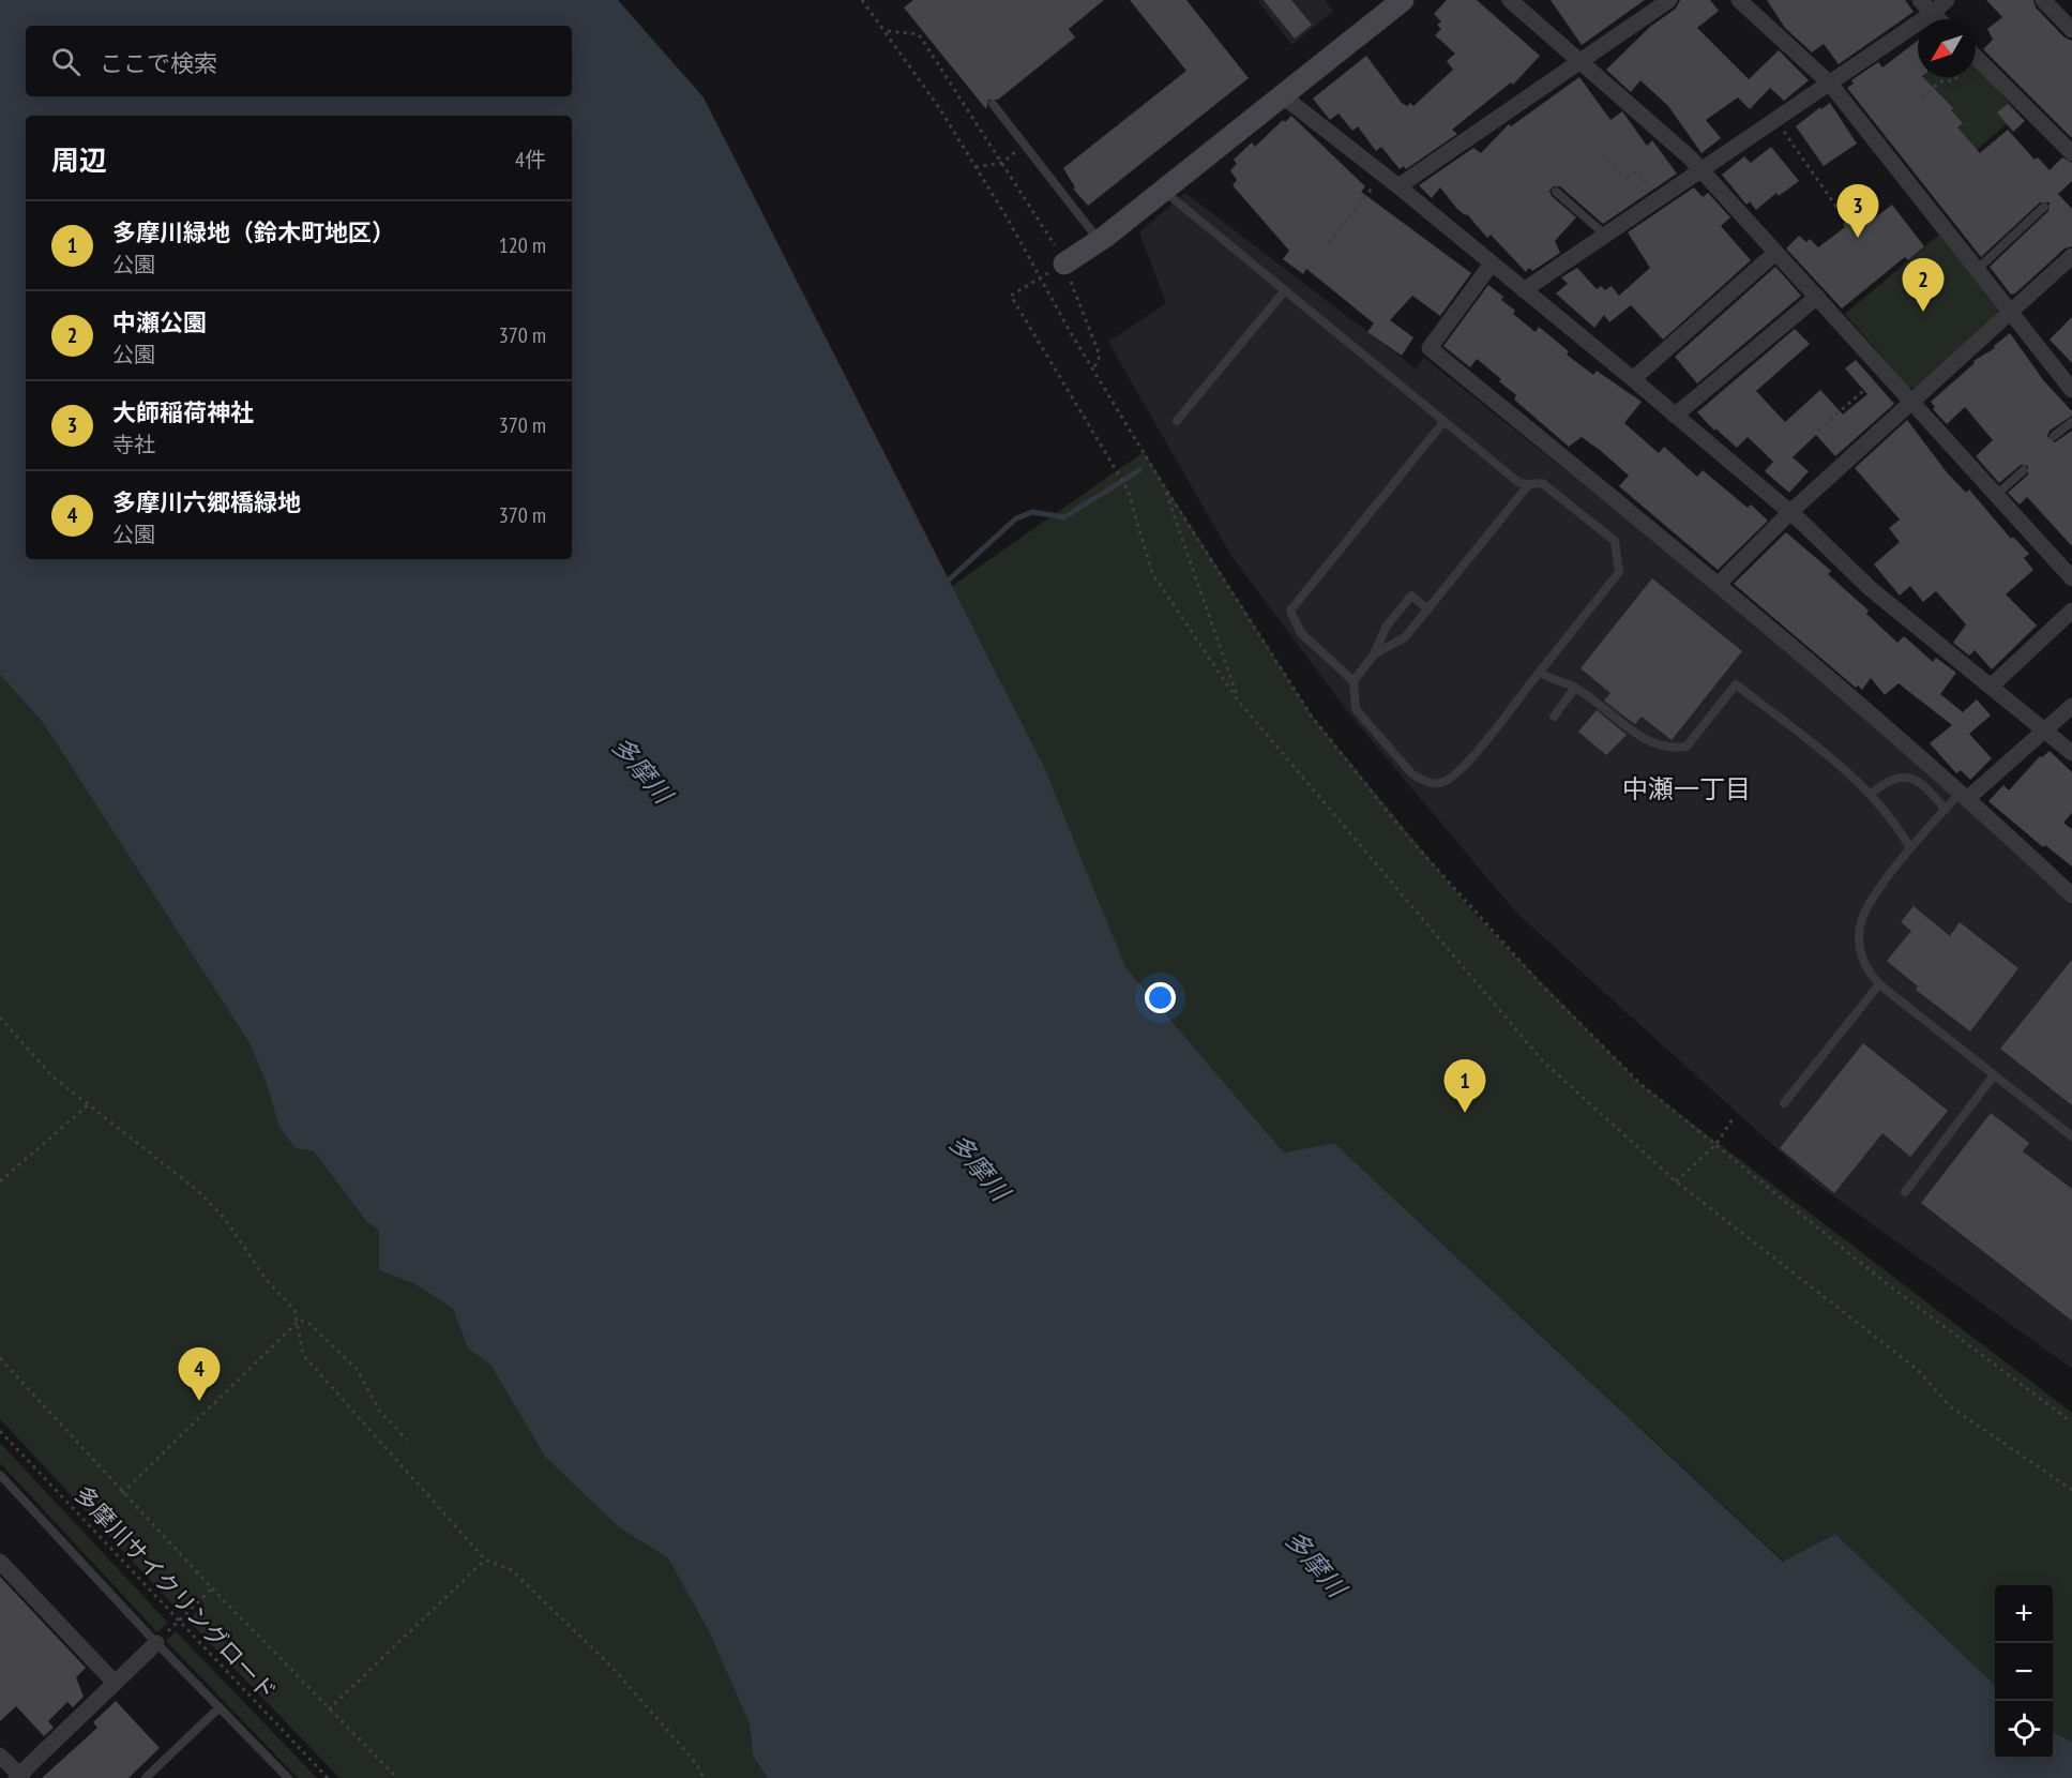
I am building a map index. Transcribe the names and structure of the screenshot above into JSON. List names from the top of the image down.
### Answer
{
  "streets": {
    "path": ["多摩川サイクリングロード"]
  },
  "districts": ["中瀬一丁目"],
  "water": ["多摩川"],
  "north": "bottom left",
  "page": {
    "search": "ここで検索",
    "heading": ["周辺", "4件"],
    "pins": [
      "3",
      "2",
      "1",
      "4"
    ],
    "list": [
      {
        "mark": "1",
        "name": "多摩川緑地（鈴木町地区）",
        "note": "公園",
        "value": "120 m"
      },
      {
        "mark": "2",
        "name": "中瀬公園",
        "note": "公園",
        "value": "370 m"
      },
      {
        "mark": "3",
        "name": "大師稲荷神社",
        "note": "寺社",
        "value": "370 m"
      },
      {
        "mark": "4",
        "name": "多摩川六郷橋緑地",
        "note": "公園",
        "value": "370 m"
      }
    ],
    "map_buttons": ["+", "−"]
  }
}
